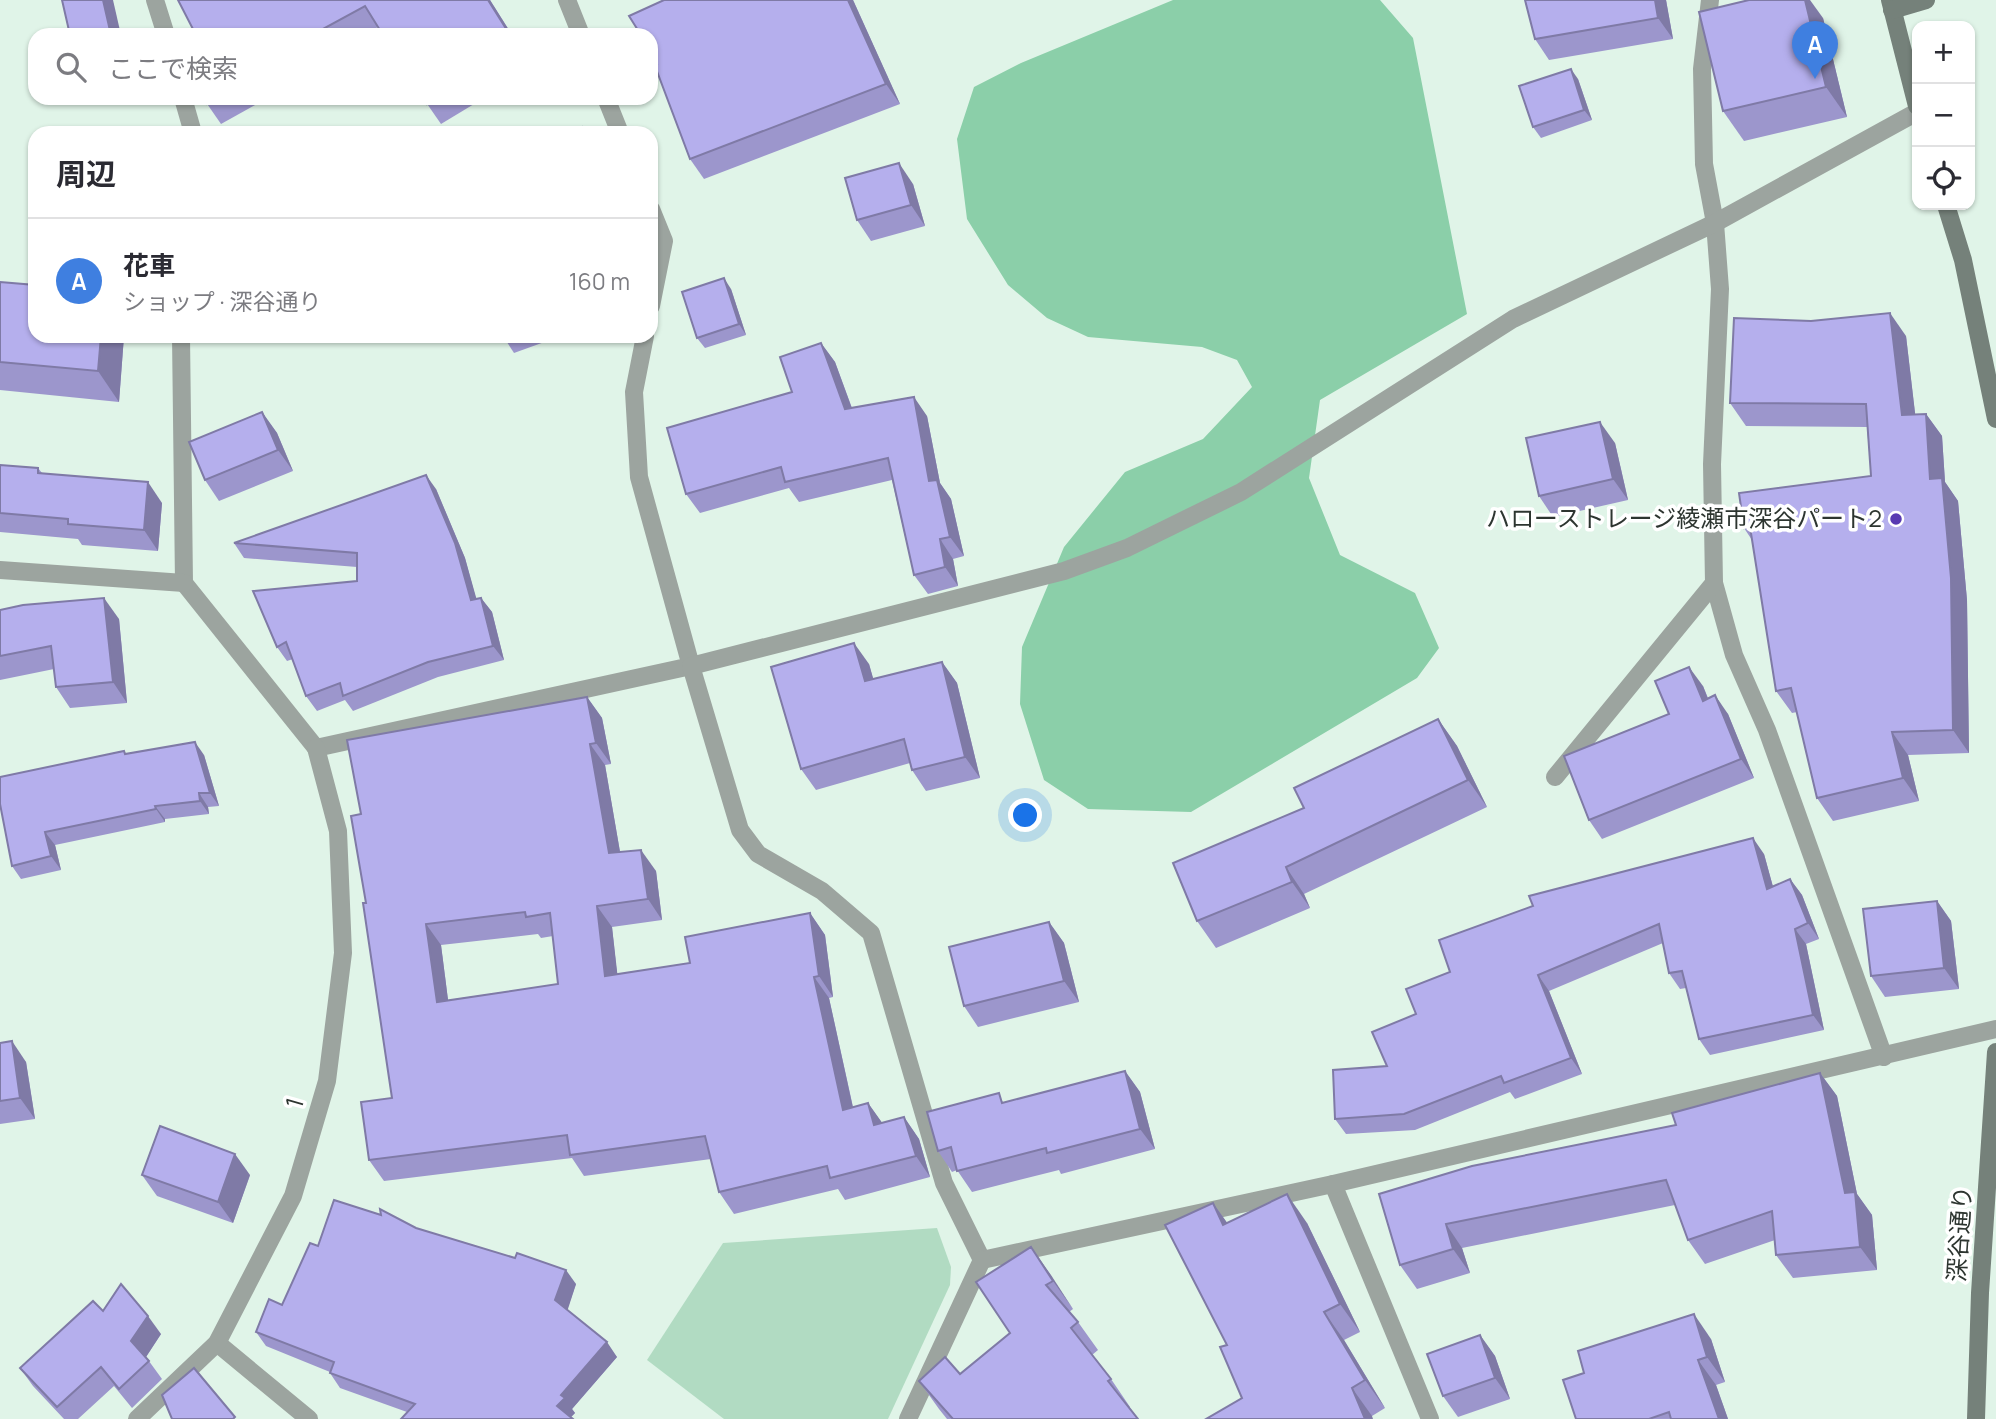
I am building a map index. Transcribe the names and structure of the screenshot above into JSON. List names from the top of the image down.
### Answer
{
  "streets": {
    "street": ["1", "深谷通り"]
  },
  "places": ["ハローストレージ綾瀬市深谷パート2"],
  "page": {
    "map_buttons": ["+", "−"],
    "pins": "A",
    "search": "ここで検索",
    "heading": "周辺",
    "list": [
      {
        "mark": "A",
        "name": "花車",
        "note": "ショップ · 深谷通り",
        "value": "160 m"
      }
    ]
  }
}
